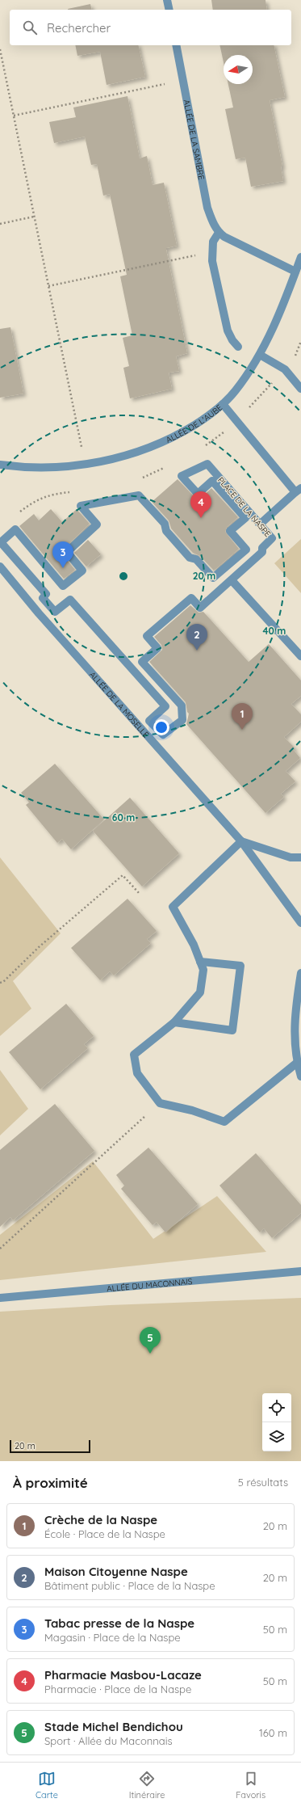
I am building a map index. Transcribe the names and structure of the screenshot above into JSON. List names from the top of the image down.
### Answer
{
  "streets": {
    "street": [
      "ALLÉE DE LA SAMBRE",
      "ALLÉE DE L'AUBE",
      "PLACE DE LA NASPE",
      "ALLÉE DE LA MOSELLE",
      "ALLÉE DU MACONNAIS"
    ]
  },
  "scale_bar": "20 m",
  "north": "left",
  "page": {
    "search": "Rechercher",
    "pins": [
      "4",
      "3",
      "2",
      "1",
      "5"
    ],
    "scale": "20 m",
    "heading": ["À proximité", "5 résultats"],
    "list": [
      {
        "mark": "1",
        "name": "Crèche de la Naspe",
        "note": "École · Place de la Naspe",
        "value": "20 m"
      },
      {
        "mark": "2",
        "name": "Maison Citoyenne Naspe",
        "note": "Bâtiment public · Place de la Naspe",
        "value": "20 m"
      },
      {
        "mark": "3",
        "name": "Tabac presse de la Naspe",
        "note": "Magasin · Place de la Naspe",
        "value": "50 m"
      },
      {
        "mark": "4",
        "name": "Pharmacie Masbou-Lacaze",
        "note": "Pharmacie · Place de la Naspe",
        "value": "50 m"
      },
      {
        "mark": "5",
        "name": "Stade Michel Bendichou",
        "note": "Sport · Allée du Maconnais",
        "value": "160 m"
      }
    ],
    "nav": ["Carte", "Itinéraire", "Favoris"]
  },
  "rings": ["20 m", "40 m", "60 m"]
}
